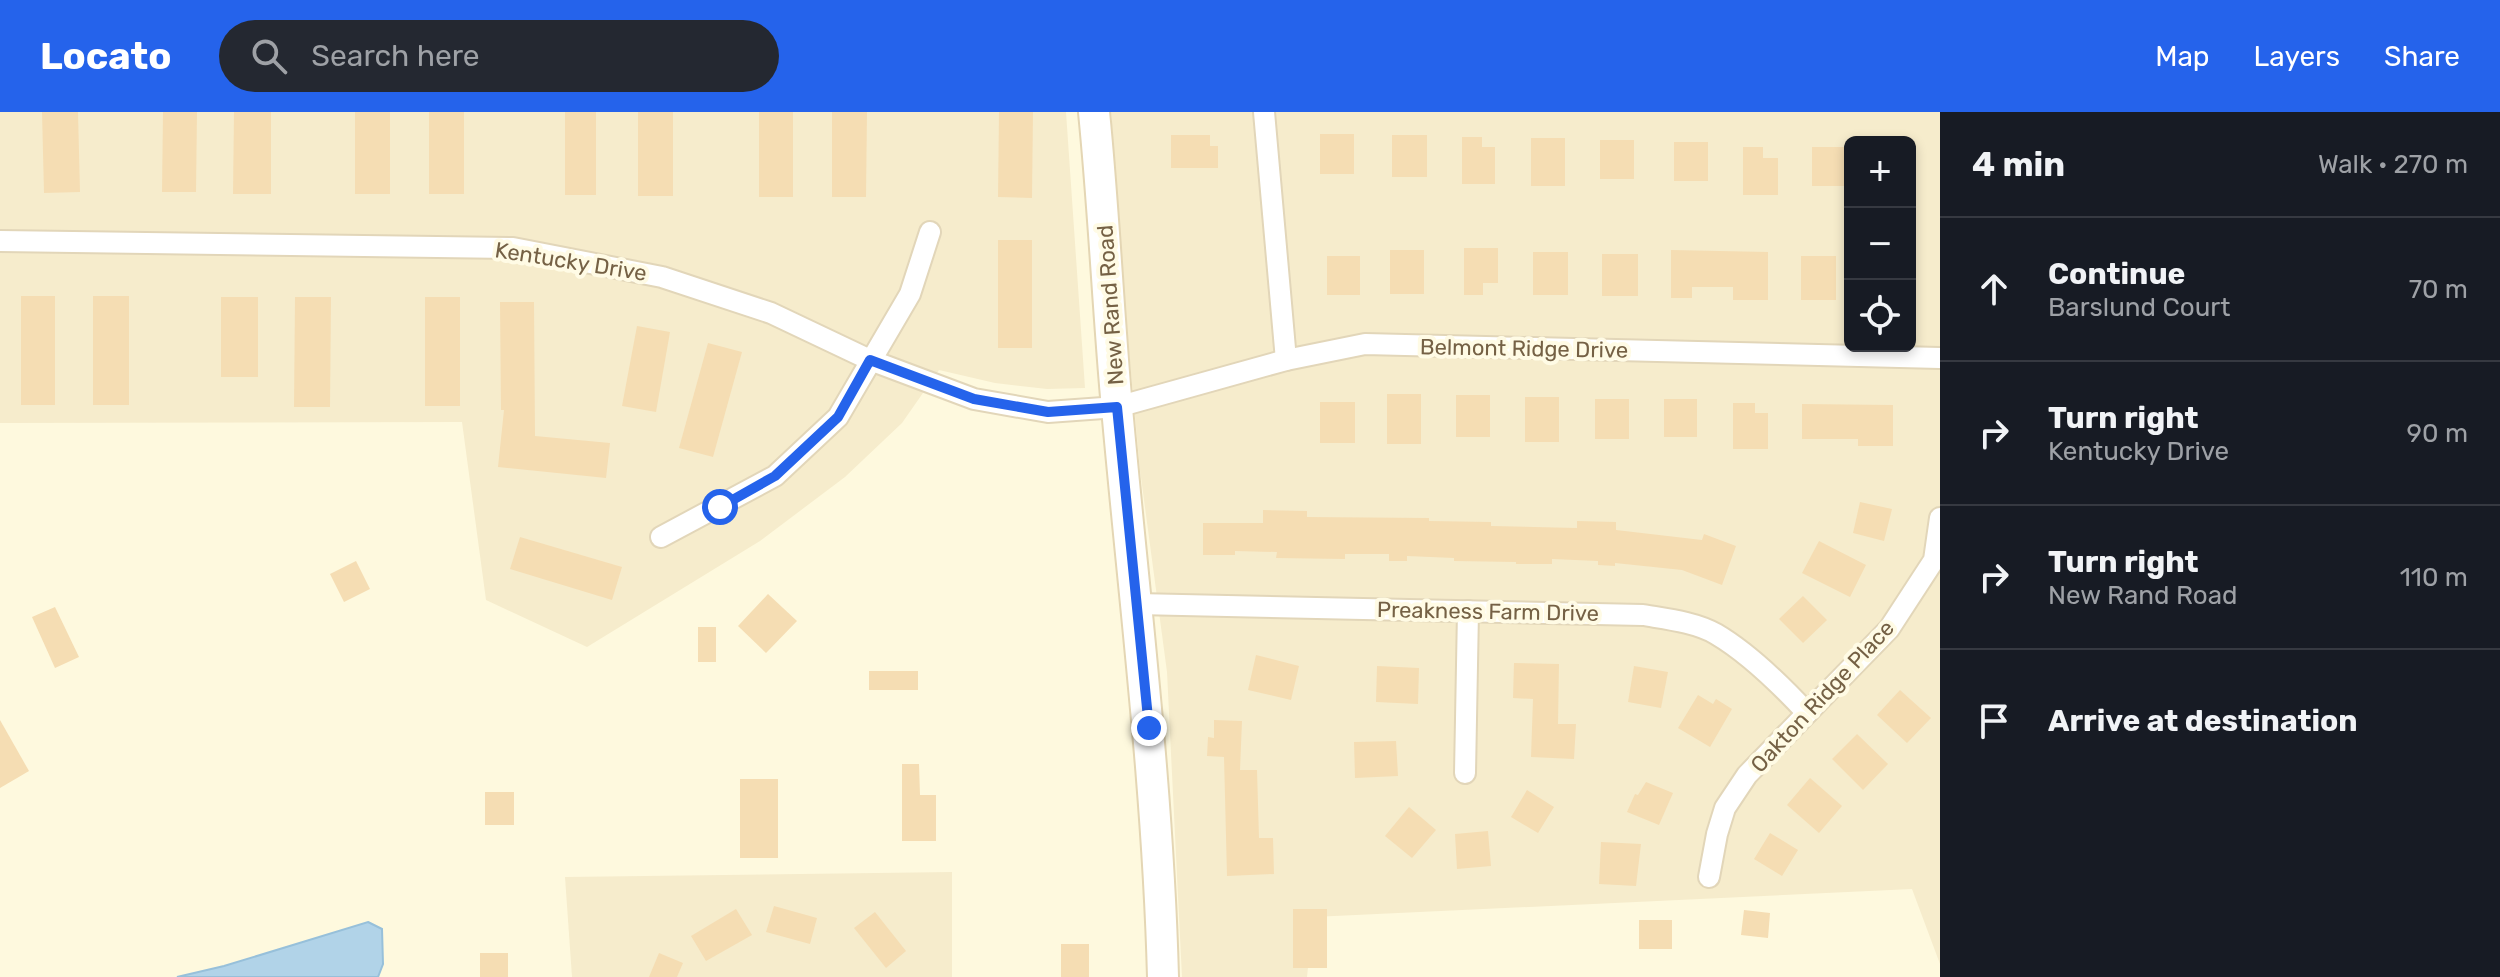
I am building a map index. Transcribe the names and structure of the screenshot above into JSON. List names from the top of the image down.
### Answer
{
  "streets": {
    "street": [
      "Kentucky Drive",
      "New Rand Road",
      "Belmont Ridge Drive",
      "Preakness Farm Drive",
      "Oakton Ridge Place"
    ]
  },
  "crossings": [
    ["Kentucky Drive", "New Rand Road"],
    ["Kentucky Drive", "Belmont Ridge Drive"],
    ["New Rand Road", "Belmont Ridge Drive"],
    ["New Rand Road", "Preakness Farm Drive"],
    ["Preakness Farm Drive", "Oakton Ridge Place"]
  ],
  "page": {
    "header": "Locato",
    "search": "Search here",
    "nav": ["Map", "Layers", "Share"],
    "heading": ["4 min", "Walk · 270 m"],
    "map_buttons": ["+", "−"],
    "list": [
      ["Continue", "Barslund Court", "70 m"],
      ["Turn right", "Kentucky Drive", "90 m"],
      ["Turn right", "New Rand Road", "110 m"],
      "Arrive at destination"
    ]
  }
}
